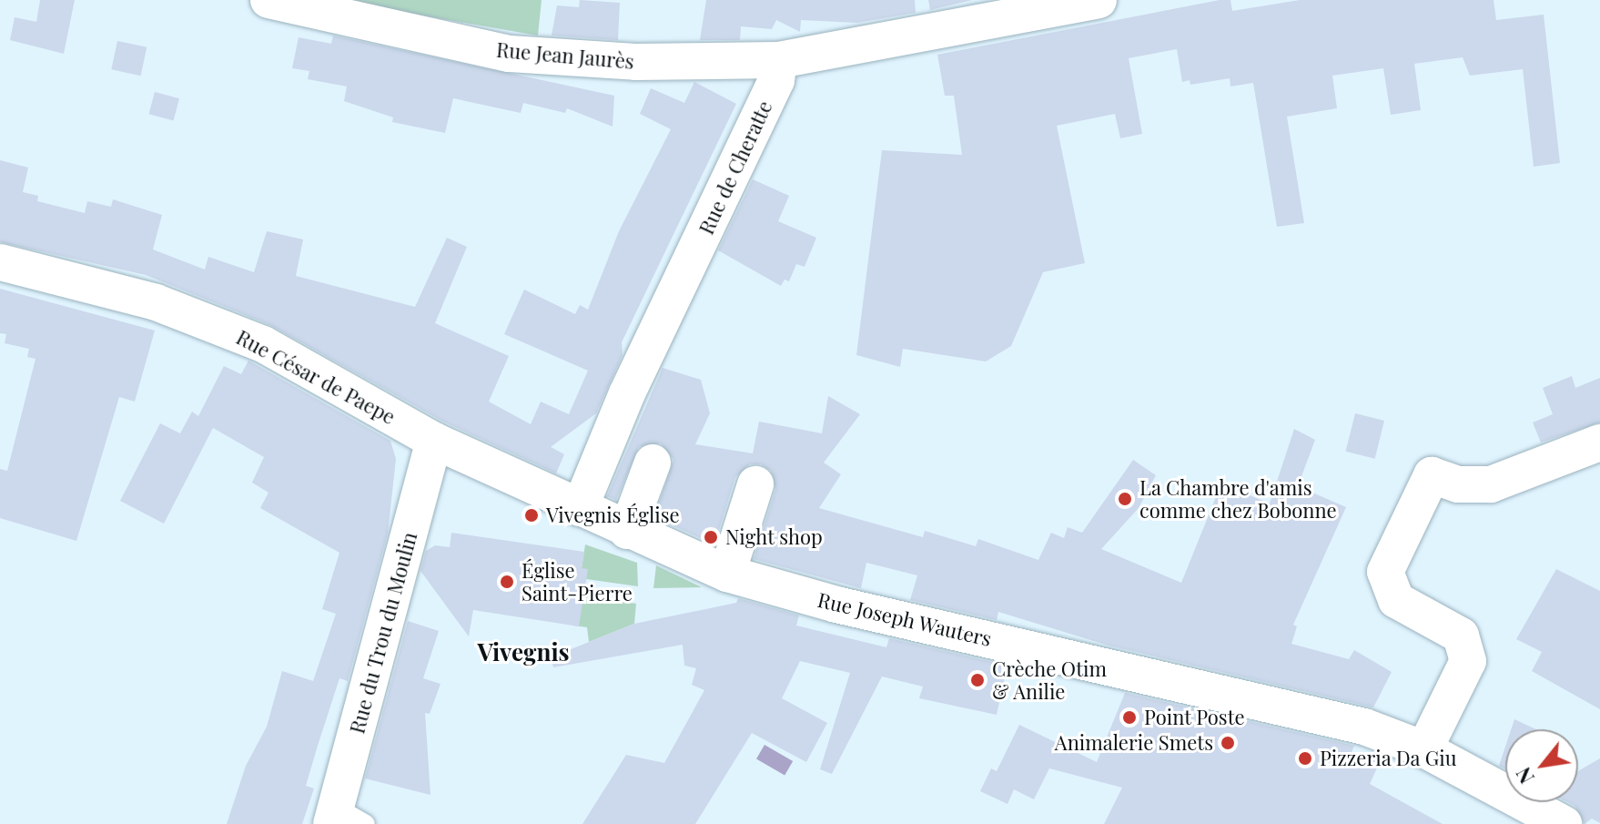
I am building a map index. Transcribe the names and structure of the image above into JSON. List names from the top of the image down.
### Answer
{
  "streets": {
    "street": [
      "Rue Jean Jaurès",
      "Rue de Cheratte",
      "Rue César de Paepe",
      "Rue Joseph Wauters",
      "Rue du Trou du Moulin"
    ]
  },
  "crossings": [
    ["Rue Jean Jaurès", "Rue de Cheratte"],
    ["Rue de Cheratte", "Rue César de Paepe"],
    ["Rue de Cheratte", "Rue Joseph Wauters"],
    ["Rue César de Paepe", "Rue Joseph Wauters"],
    ["Rue César de Paepe", "Rue du Trou du Moulin"]
  ],
  "districts": ["Vivegnis"],
  "places": [
    "La Chambre d'amis comme chez Bobonne",
    "Vivegnis Église",
    "Night shop",
    "Église Saint-Pierre",
    "Crèche Otim & Anilie",
    "Point Poste",
    "Animalerie Smets",
    "Pizzeria Da Giu"
  ],
  "north": "bottom left"
}
